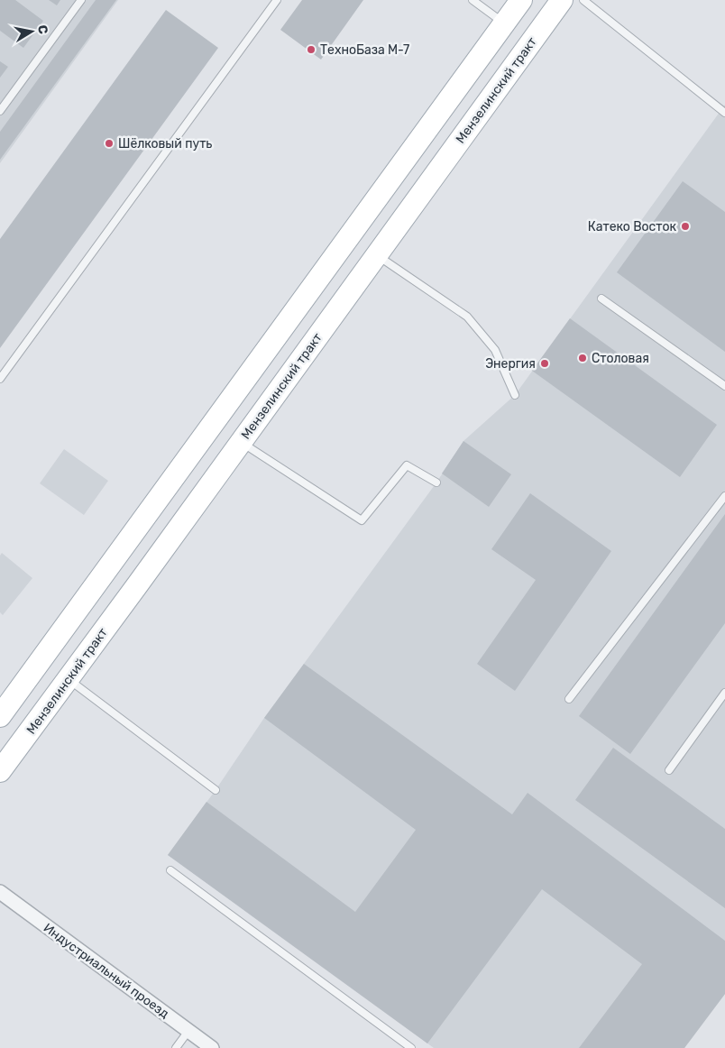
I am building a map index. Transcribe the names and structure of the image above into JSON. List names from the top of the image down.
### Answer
{
  "streets": {
    "main road": ["Мензелинский тракт"],
    "street": ["Индустриальный проезд"]
  },
  "places": [
    "ТехноБаза М-7",
    "Шёлковый путь",
    "Катеко Восток",
    "Столовая",
    "Энергия"
  ],
  "north": "right"
}
